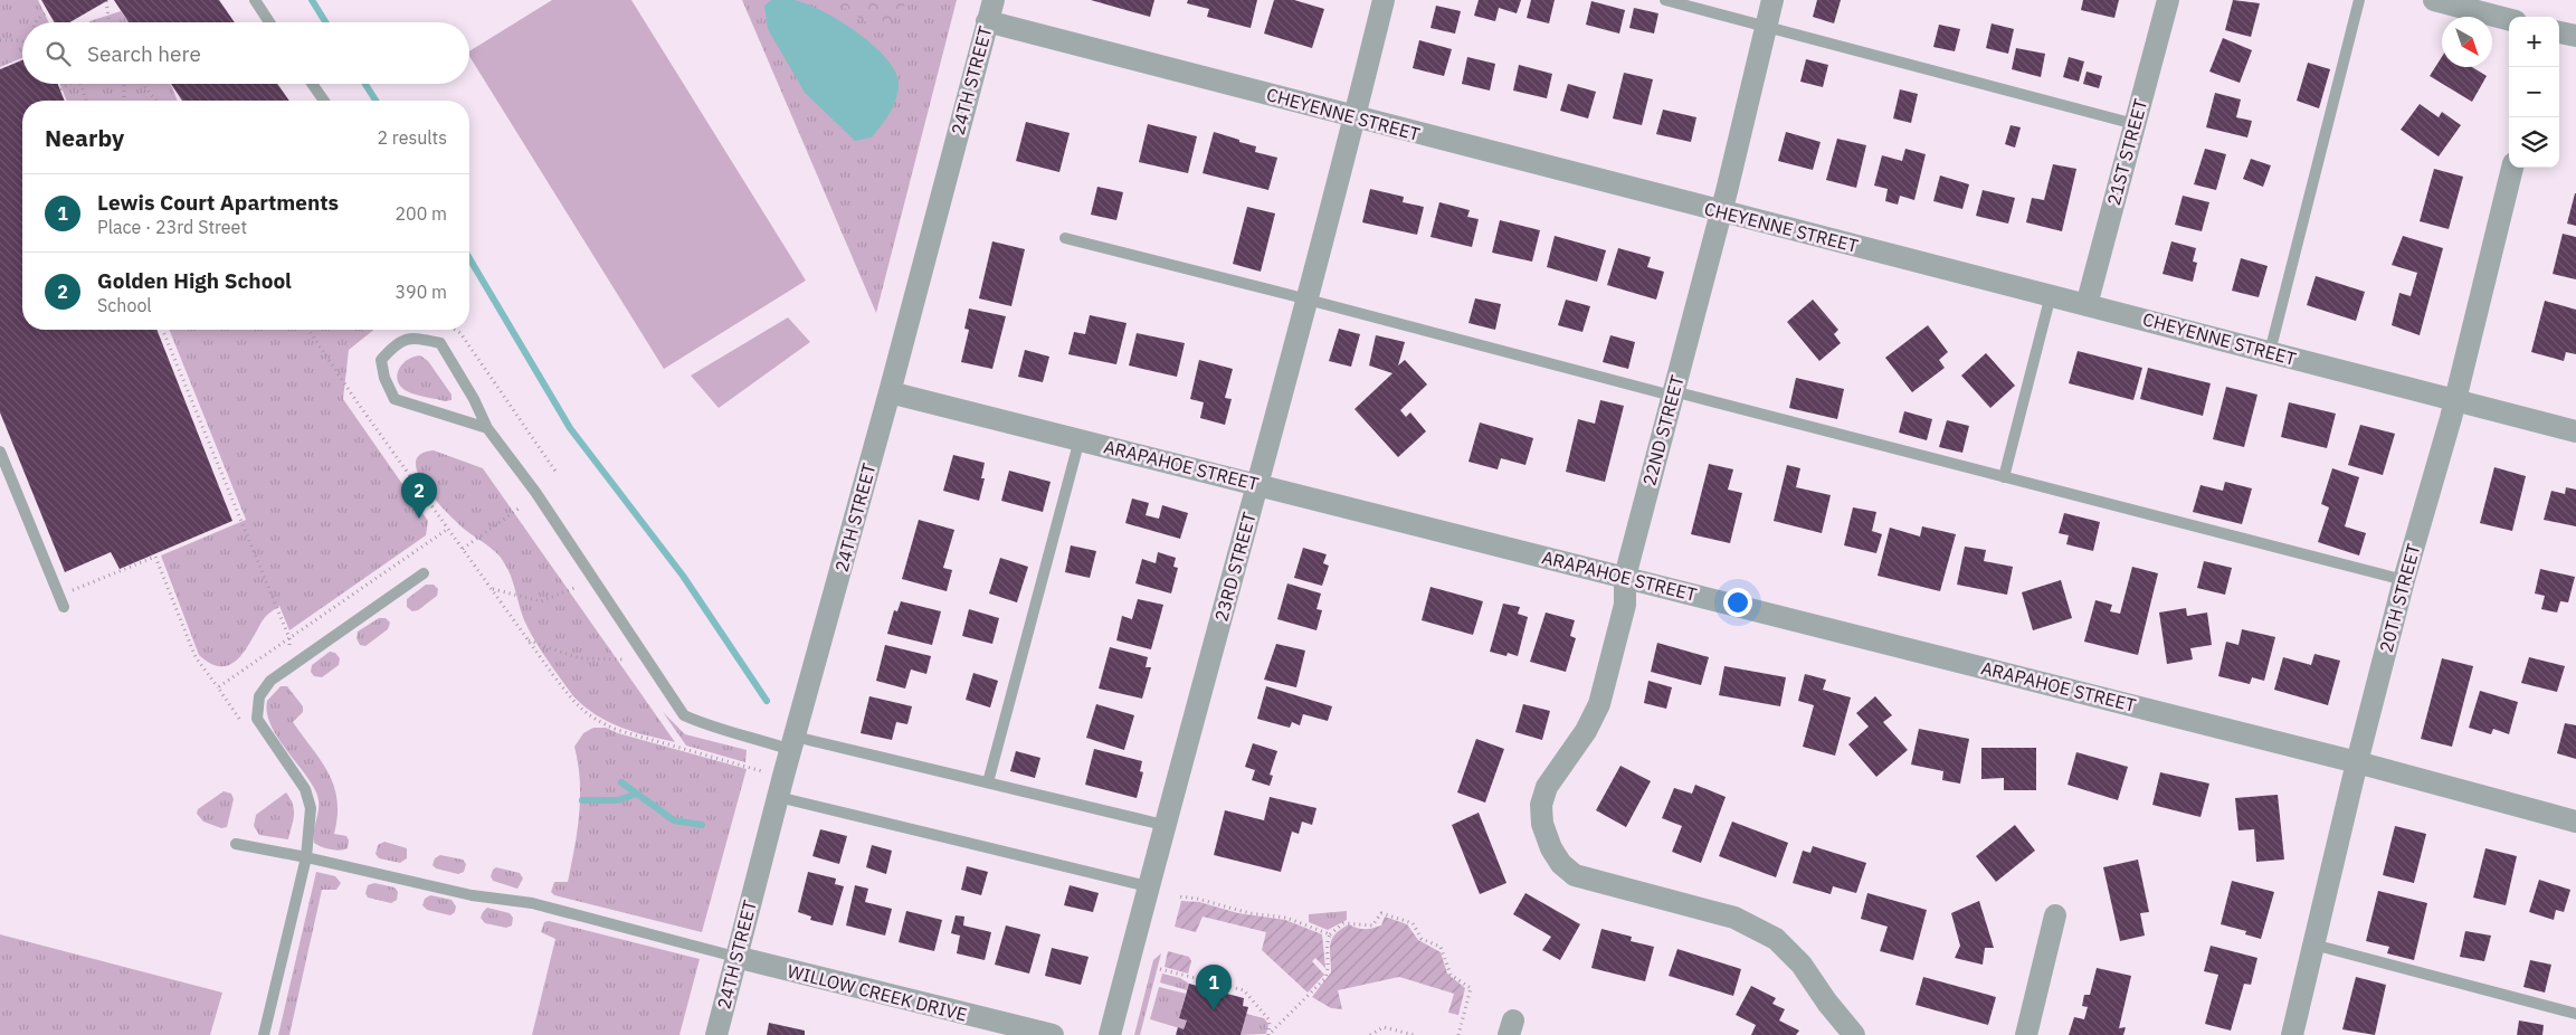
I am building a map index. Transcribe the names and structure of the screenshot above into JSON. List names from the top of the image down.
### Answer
{
  "streets": {
    "street": [
      "24TH STREET",
      "CHEYENNE STREET",
      "21ST STREET",
      "22ND STREET",
      "ARAPAHOE STREET",
      "23RD STREET",
      "20TH STREET",
      "WILLOW CREEK DRIVE"
    ]
  },
  "crossings": [
    ["24TH STREET", "CHEYENNE STREET"],
    ["24TH STREET", "ARAPAHOE STREET"],
    ["24TH STREET", "WILLOW CREEK DRIVE"],
    ["CHEYENNE STREET", "21ST STREET"],
    ["CHEYENNE STREET", "22ND STREET"],
    ["CHEYENNE STREET", "23RD STREET"],
    ["CHEYENNE STREET", "20TH STREET"],
    ["22ND STREET", "ARAPAHOE STREET"],
    ["ARAPAHOE STREET", "23RD STREET"],
    ["ARAPAHOE STREET", "20TH STREET"]
  ],
  "north": "bottom right",
  "page": {
    "map_buttons": ["+", "−"],
    "search": "Search here",
    "heading": ["Nearby", "2 results"],
    "list": [
      {
        "mark": "1",
        "name": "Lewis Court Apartments",
        "note": "Place · 23rd Street",
        "value": "200 m"
      },
      {
        "mark": "2",
        "name": "Golden High School",
        "note": "School",
        "value": "390 m"
      }
    ],
    "pins": ["2", "1"]
  }
}
